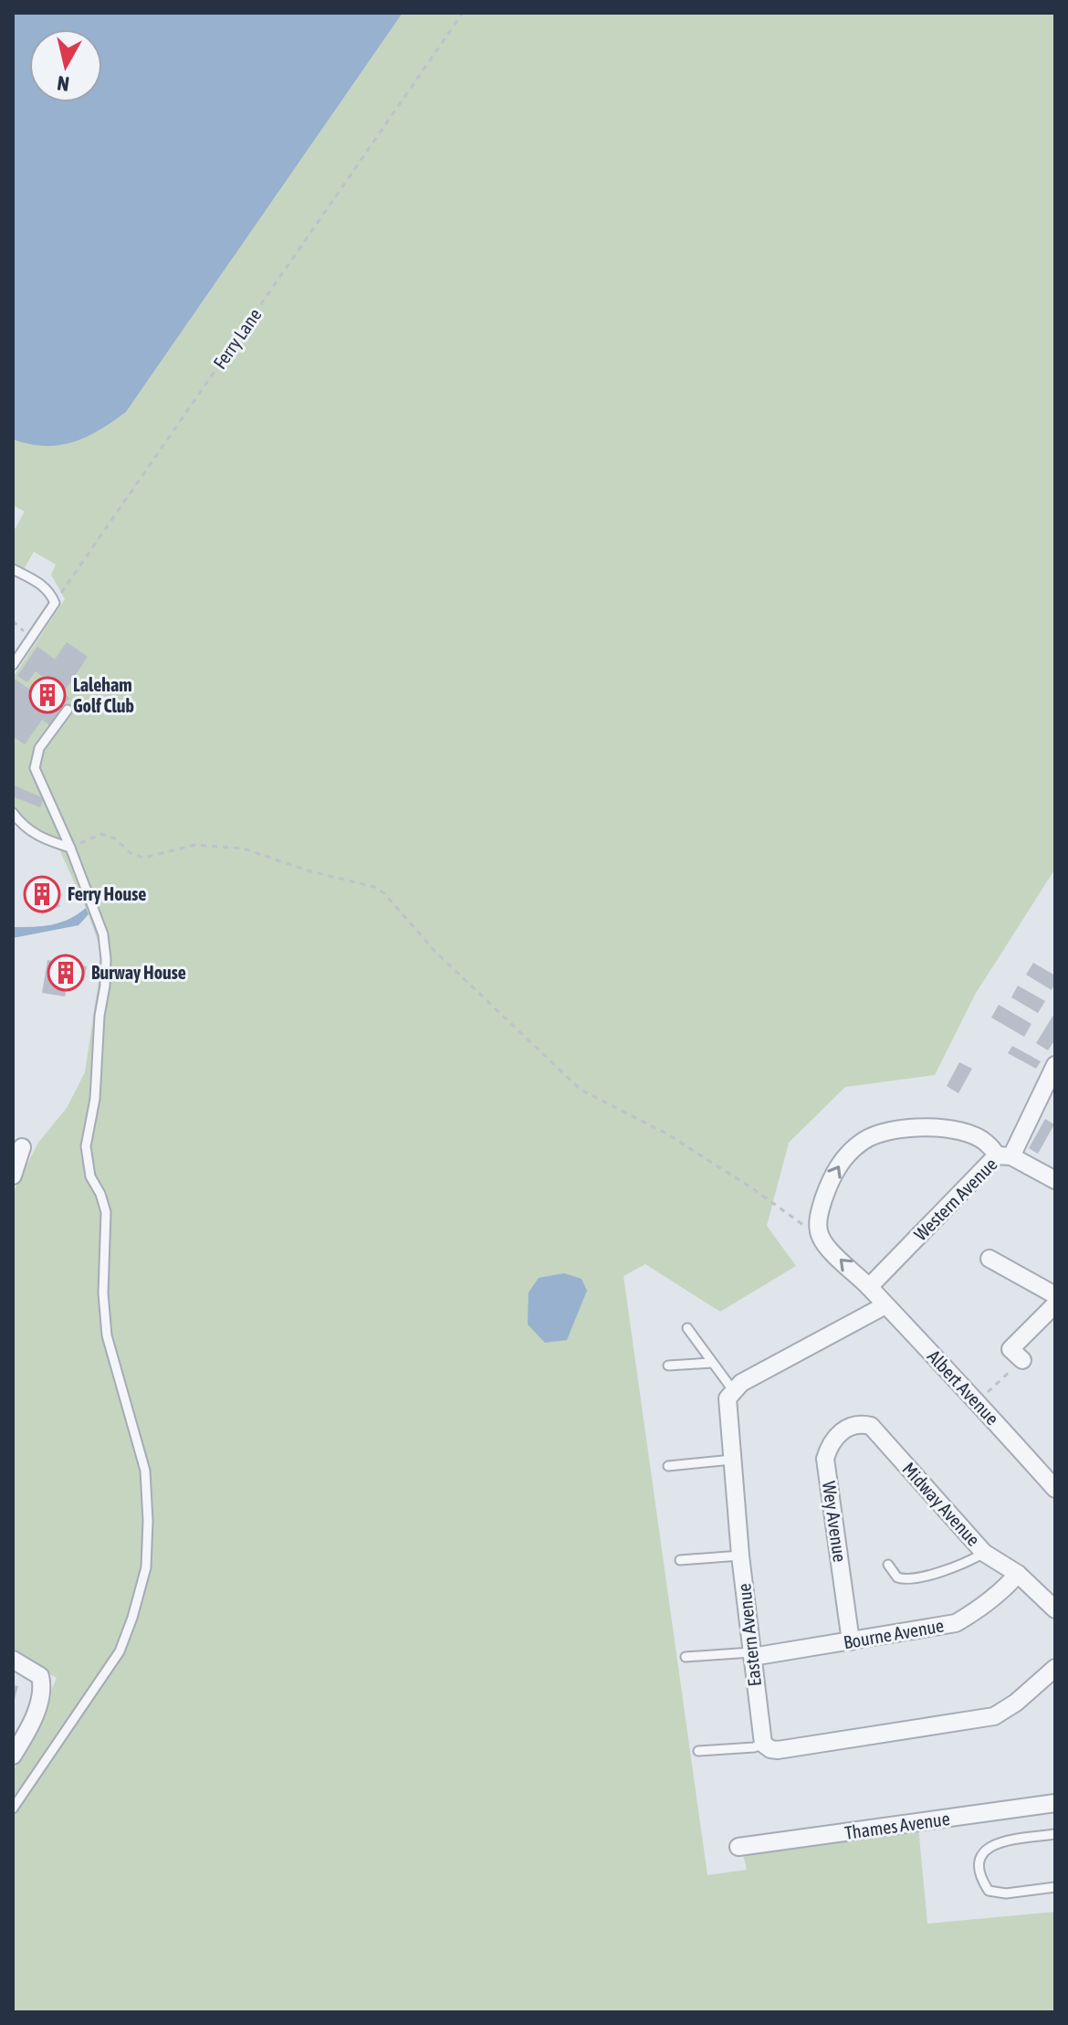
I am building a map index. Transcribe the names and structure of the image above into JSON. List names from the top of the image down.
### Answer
{
  "streets": {
    "street": [
      "Western Avenue",
      "Albert Avenue",
      "Midway Avenue",
      "Wey Avenue",
      "Bourne Avenue",
      "Eastern Avenue",
      "Thames Avenue"
    ],
    "path": ["Ferry Lane"]
  },
  "crossings": [
    ["Western Avenue", "Albert Avenue"],
    ["Midway Avenue", "Wey Avenue"],
    ["Midway Avenue", "Bourne Avenue"],
    ["Wey Avenue", "Bourne Avenue"],
    ["Bourne Avenue", "Eastern Avenue"]
  ],
  "places": {
    "building": ["Laleham Golf Club", "Ferry House", "Burway House"]
  },
  "north": "bottom"
}
